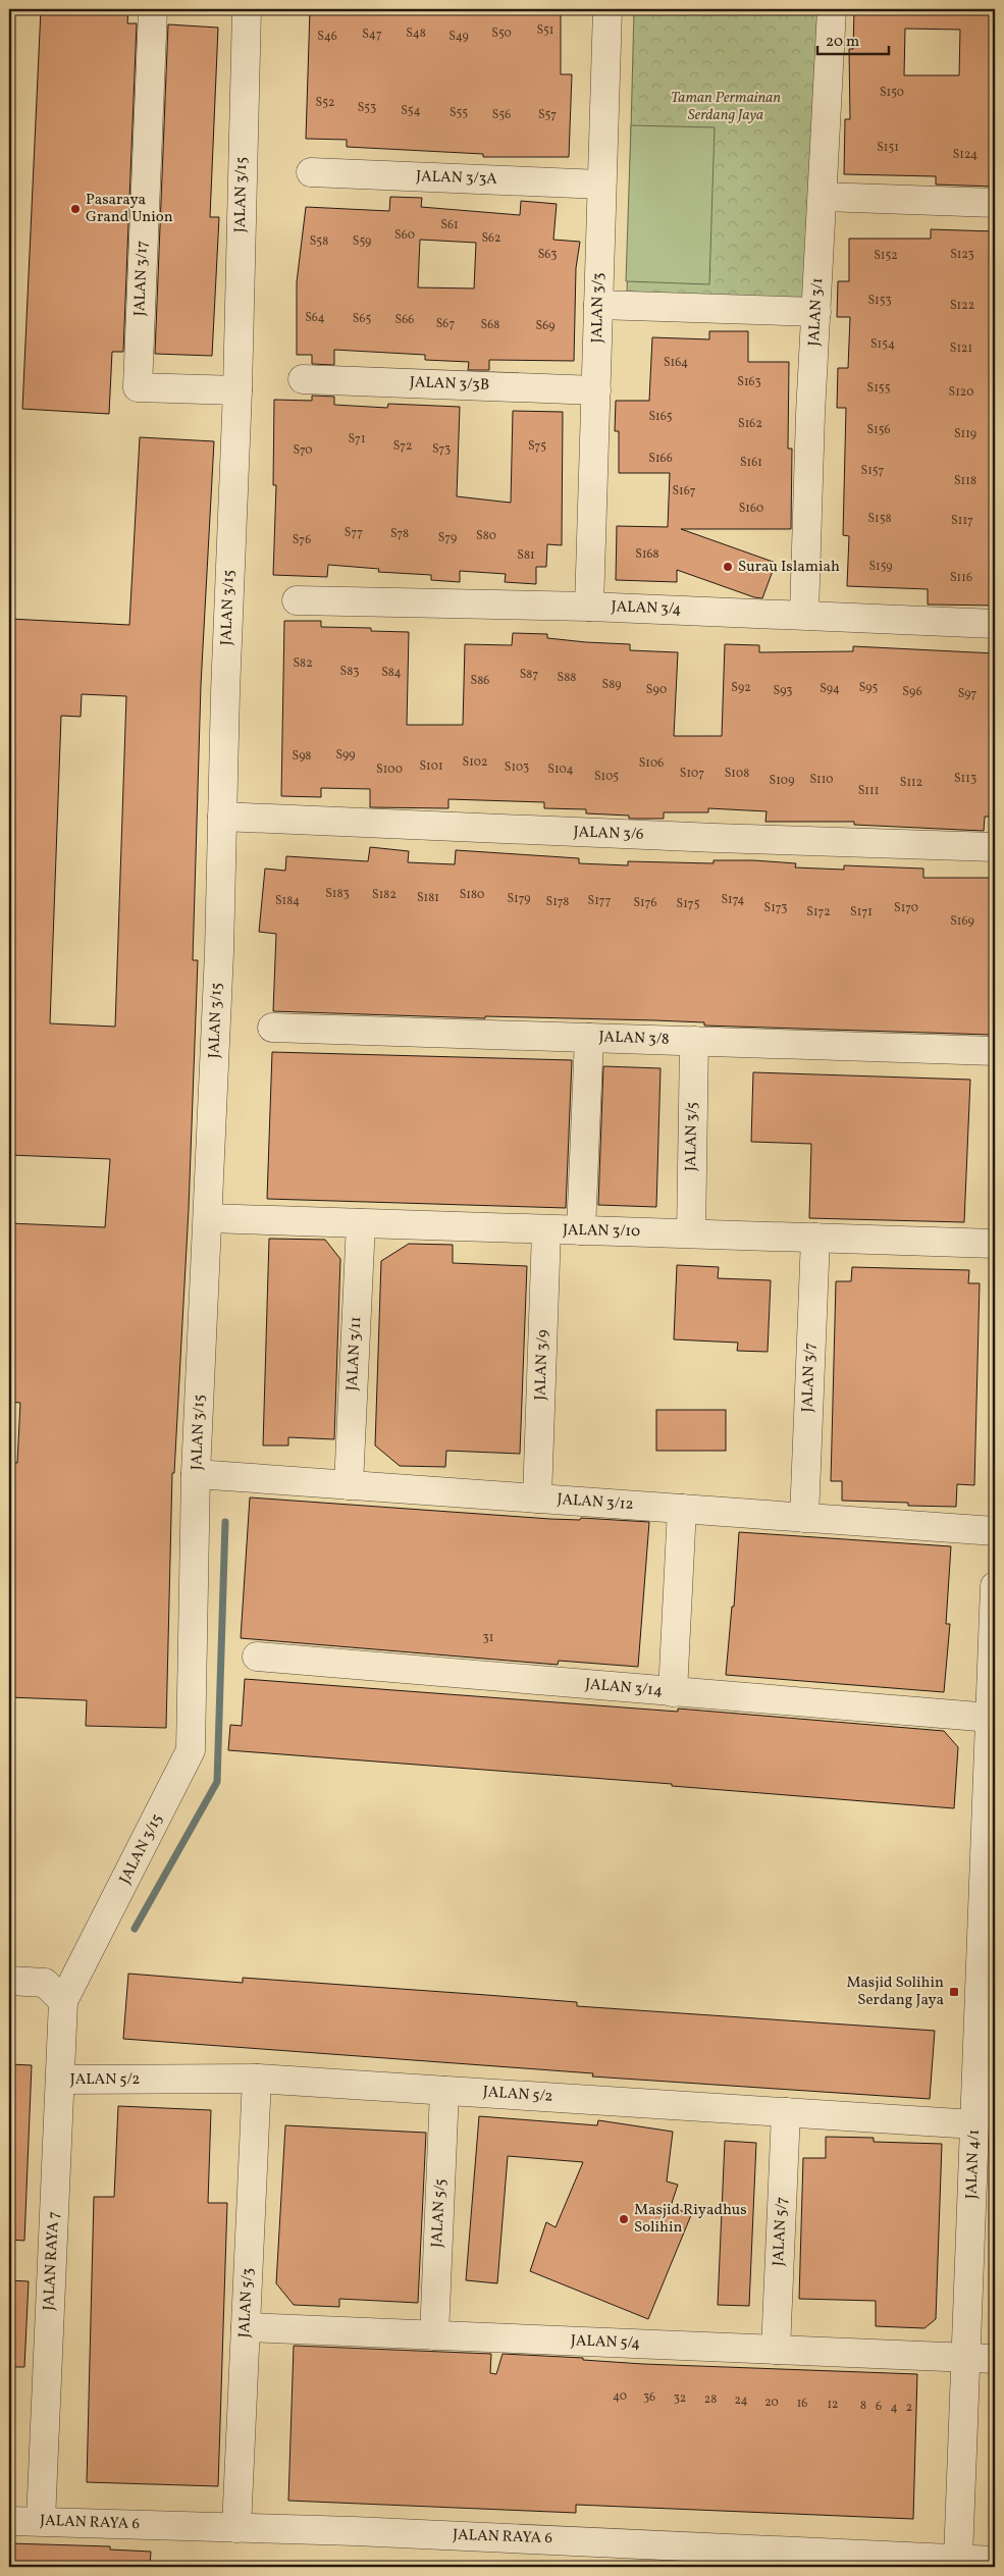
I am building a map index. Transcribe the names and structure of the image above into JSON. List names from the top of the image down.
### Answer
{
  "streets": {
    "street": [
      "JALAN 3/3A",
      "JALAN 3/15",
      "JALAN 3/17",
      "JALAN 3/3",
      "JALAN 3/1",
      "JALAN 3/3B",
      "JALAN 3/4",
      "JALAN 3/6",
      "JALAN 3/8",
      "JALAN 3/5",
      "JALAN 3/10",
      "JALAN 3/11",
      "JALAN 3/9",
      "JALAN 3/7",
      "JALAN 3/12",
      "JALAN 3/14",
      "JALAN 5/2",
      "JALAN 4/1",
      "JALAN 5/5",
      "JALAN 5/7",
      "JALAN RAYA 7",
      "JALAN 5/3",
      "JALAN 5/4",
      "JALAN RAYA 6"
    ]
  },
  "crossings": [
    ["JALAN 3/3A", "JALAN 3/3"],
    ["JALAN 3/15", "JALAN 3/17"],
    ["JALAN 3/15", "JALAN 3/6"],
    ["JALAN 3/15", "JALAN 3/10"],
    ["JALAN 3/15", "JALAN 3/12"],
    ["JALAN 3/15", "JALAN RAYA 7"],
    ["JALAN 3/3", "JALAN 3/3B"],
    ["JALAN 3/3", "JALAN 3/4"],
    ["JALAN 3/1", "JALAN 3/4"],
    ["JALAN 3/8", "JALAN 3/5"],
    ["JALAN 3/5", "JALAN 3/10"],
    ["JALAN 3/10", "JALAN 3/11"],
    ["JALAN 3/10", "JALAN 3/9"],
    ["JALAN 3/10", "JALAN 3/7"],
    ["JALAN 3/11", "JALAN 3/12"],
    ["JALAN 3/9", "JALAN 3/12"],
    ["JALAN 3/7", "JALAN 3/12"],
    ["JALAN 3/14", "JALAN 4/1"],
    ["JALAN 5/2", "JALAN 4/1"],
    ["JALAN 5/2", "JALAN 5/5"],
    ["JALAN 5/2", "JALAN 5/7"],
    ["JALAN 5/2", "JALAN RAYA 7"],
    ["JALAN 5/2", "JALAN 5/3"],
    ["JALAN 4/1", "JALAN 5/4"],
    ["JALAN 4/1", "JALAN RAYA 6"],
    ["JALAN 5/5", "JALAN 5/4"],
    ["JALAN 5/7", "JALAN 5/4"],
    ["JALAN RAYA 7", "JALAN RAYA 6"],
    ["JALAN 5/3", "JALAN 5/4"],
    ["JALAN 5/3", "JALAN RAYA 6"]
  ],
  "parks": ["Taman Permainan Serdang Jaya"],
  "places": {
    "other": ["Pasaraya Grand Union", "Surau Islamiah", "Masjid Riyadhus Solihin"],
    "transit": ["Masjid Solihin Serdang Jaya"]
  },
  "house_numbers": [
    "S51",
    "S48",
    "S50",
    "S47",
    "S46",
    "S49",
    "S150",
    "S52",
    "S53",
    "S54",
    "S55",
    "S56",
    "S57",
    "S151",
    "S124",
    "S61",
    "S60",
    "S62",
    "S58",
    "S59",
    "S63",
    "S123",
    "S152",
    "S153",
    "S122",
    "S64",
    "S65",
    "S66",
    "S67",
    "S68",
    "S69",
    "S154",
    "S121",
    "S164",
    "S163",
    "S155",
    "S120",
    "S165",
    "S162",
    "S156",
    "S119",
    "S71",
    "S72",
    "S75",
    "S73",
    "S70",
    "S166",
    "S161",
    "S157",
    "S118",
    "S167",
    "S160",
    "S158",
    "S117",
    "S77",
    "S78",
    "S80",
    "S79",
    "S76",
    "S168",
    "S81",
    "S159",
    "S116",
    "S82",
    "S83",
    "S84",
    "S87",
    "S88",
    "S86",
    "S89",
    "S92",
    "S95",
    "S94",
    "S90",
    "S93",
    "S96",
    "S97",
    "S99",
    "S98",
    "S102",
    "S106",
    "S101",
    "S103",
    "S100",
    "S104",
    "S107",
    "S108",
    "S105",
    "S113",
    "S110",
    "S109",
    "S112",
    "S111",
    "S183",
    "S182",
    "S180",
    "S181",
    "S179",
    "S174",
    "S184",
    "S177",
    "S178",
    "S176",
    "S175",
    "S173",
    "S170",
    "S172",
    "S171",
    "S169",
    "31",
    "40",
    "36",
    "32",
    "28",
    "24",
    "20",
    "16",
    "12",
    "8",
    "6",
    "4",
    "2"
  ],
  "scale_bar": "20 m"
}
